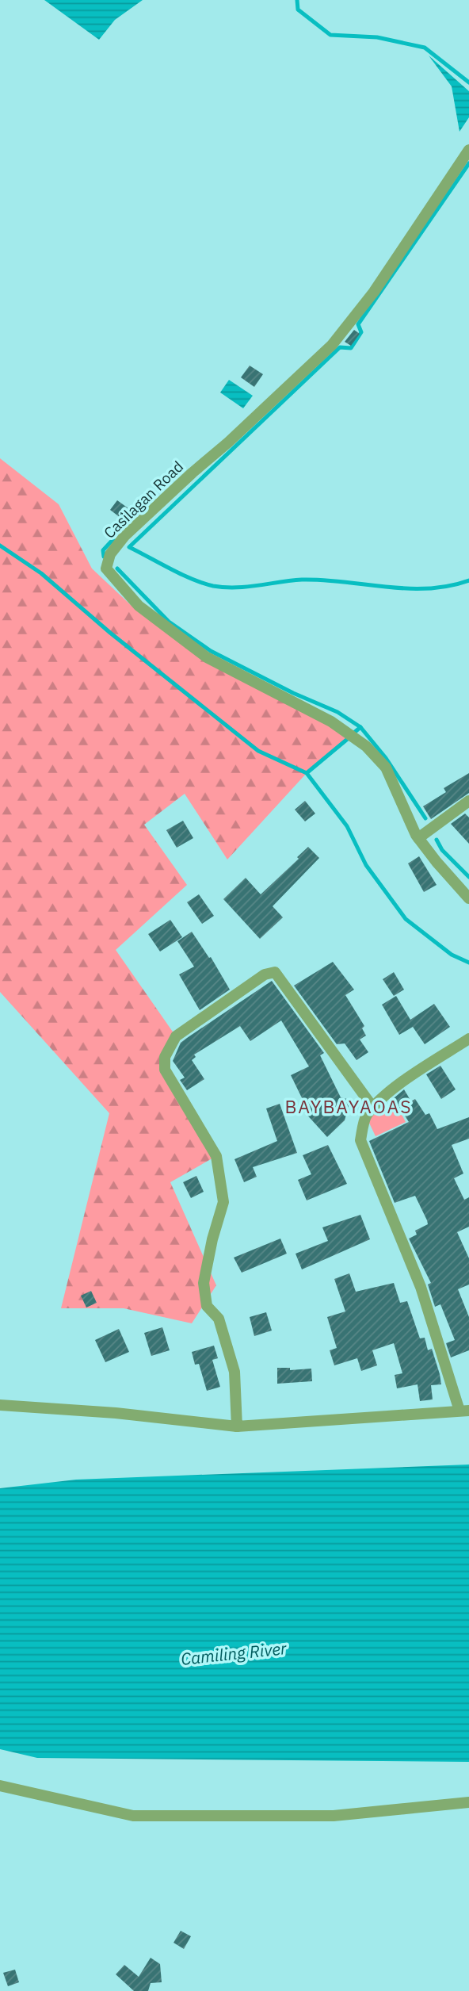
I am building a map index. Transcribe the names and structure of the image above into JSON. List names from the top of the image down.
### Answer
{
  "streets": {
    "street": ["Casilagan Road"]
  },
  "districts": ["BAYBAYAOAS"],
  "water": ["Camiling River"]
}
